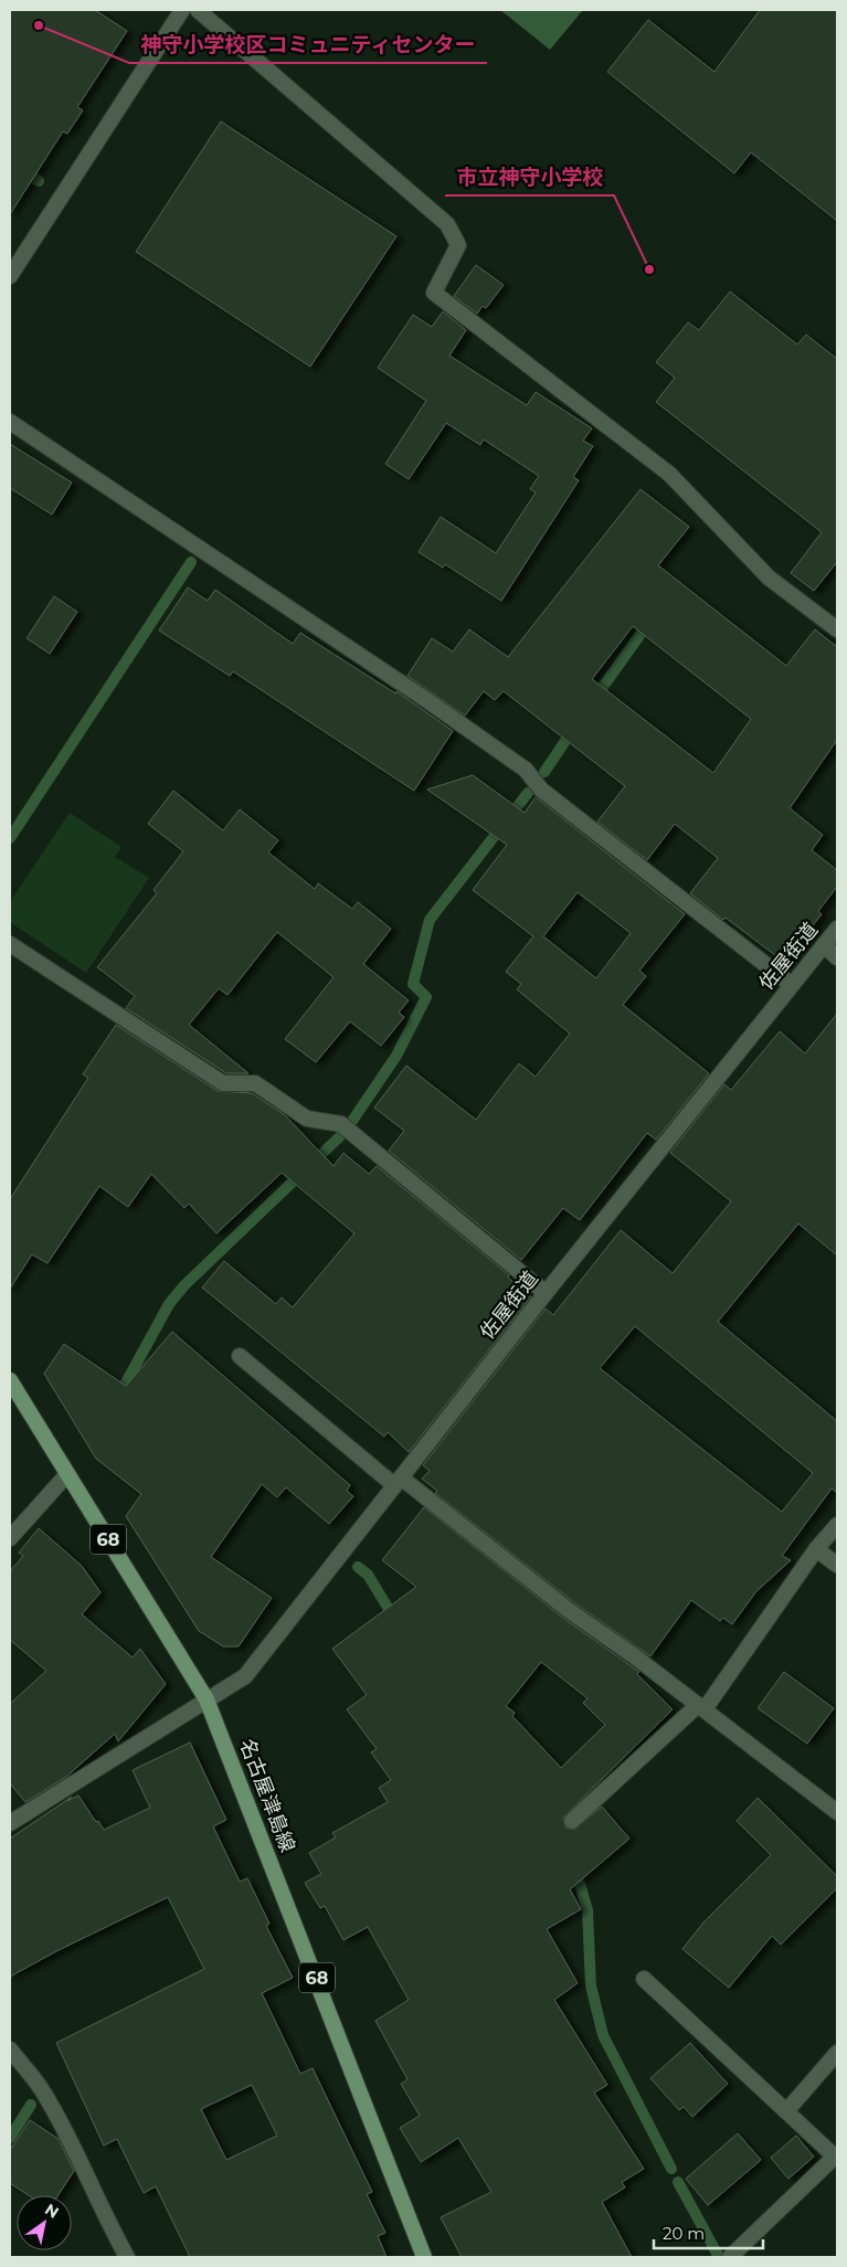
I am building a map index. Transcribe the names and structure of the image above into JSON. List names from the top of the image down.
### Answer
{
  "streets": {
    "main road": ["68", "名古屋津島線"],
    "street": ["佐屋街道"]
  },
  "crossings": [
    ["佐屋街道", "名古屋津島線"]
  ],
  "places": ["神守小学校区コミュニティセンター", "市立神守小学校"],
  "scale_bar": "20 m",
  "north": "top right"
}
